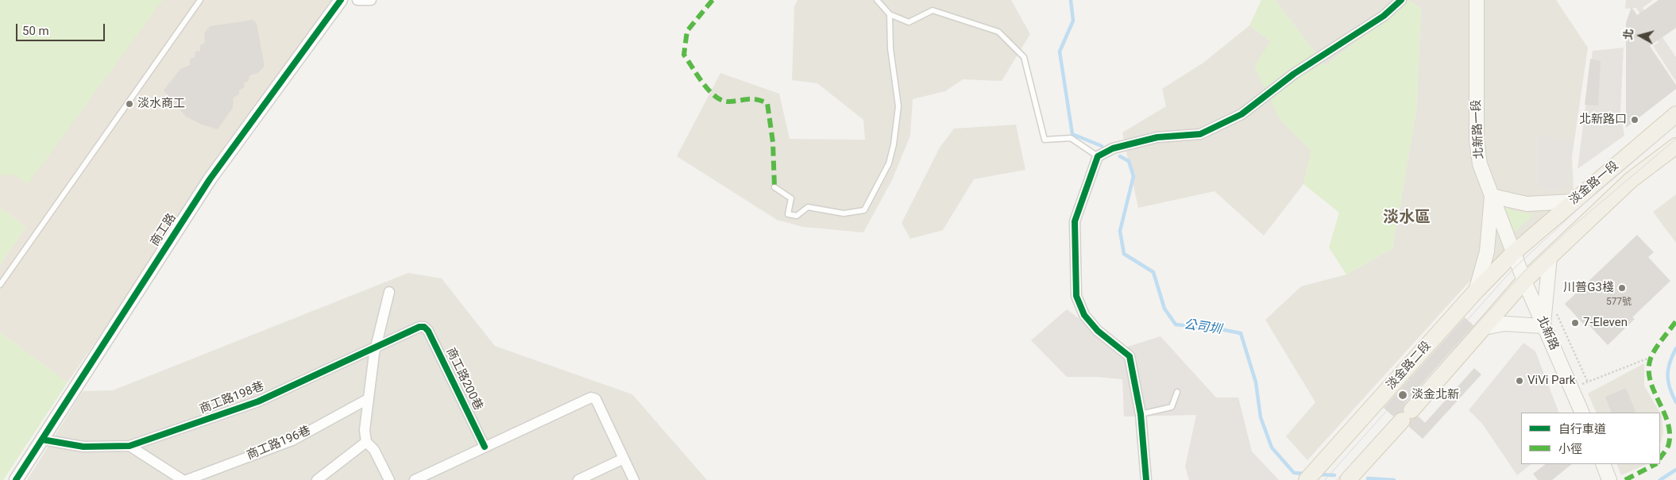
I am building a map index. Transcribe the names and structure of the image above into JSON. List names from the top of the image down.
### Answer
{
  "streets": {
    "main road": [
      "北新路一段",
      "淡金路一段",
      "北新路",
      "淡金路二段"
    ],
    "street": [
      "商工路",
      "商工路200巷",
      "商工路198巷",
      "商工路196巷"
    ]
  },
  "crossings": [
    ["北新路一段", "淡金路一段"],
    ["北新路一段", "北新路"],
    ["北新路一段", "淡金路二段"],
    ["淡金路一段", "北新路"],
    ["淡金路一段", "淡金路二段"],
    ["商工路", "商工路198巷"],
    ["北新路", "淡金路二段"],
    ["商工路200巷", "商工路198巷"]
  ],
  "districts": ["淡水區"],
  "water": ["公司圳"],
  "places": [
    "淡水商工",
    "北新路口",
    "川普G3棧",
    "7-Eleven",
    "ViVi Park",
    "淡金北新"
  ],
  "house_numbers": ["577號"],
  "legend": ["自行車道", "小徑"],
  "scale_bar": "50 m",
  "north": "left"
}
